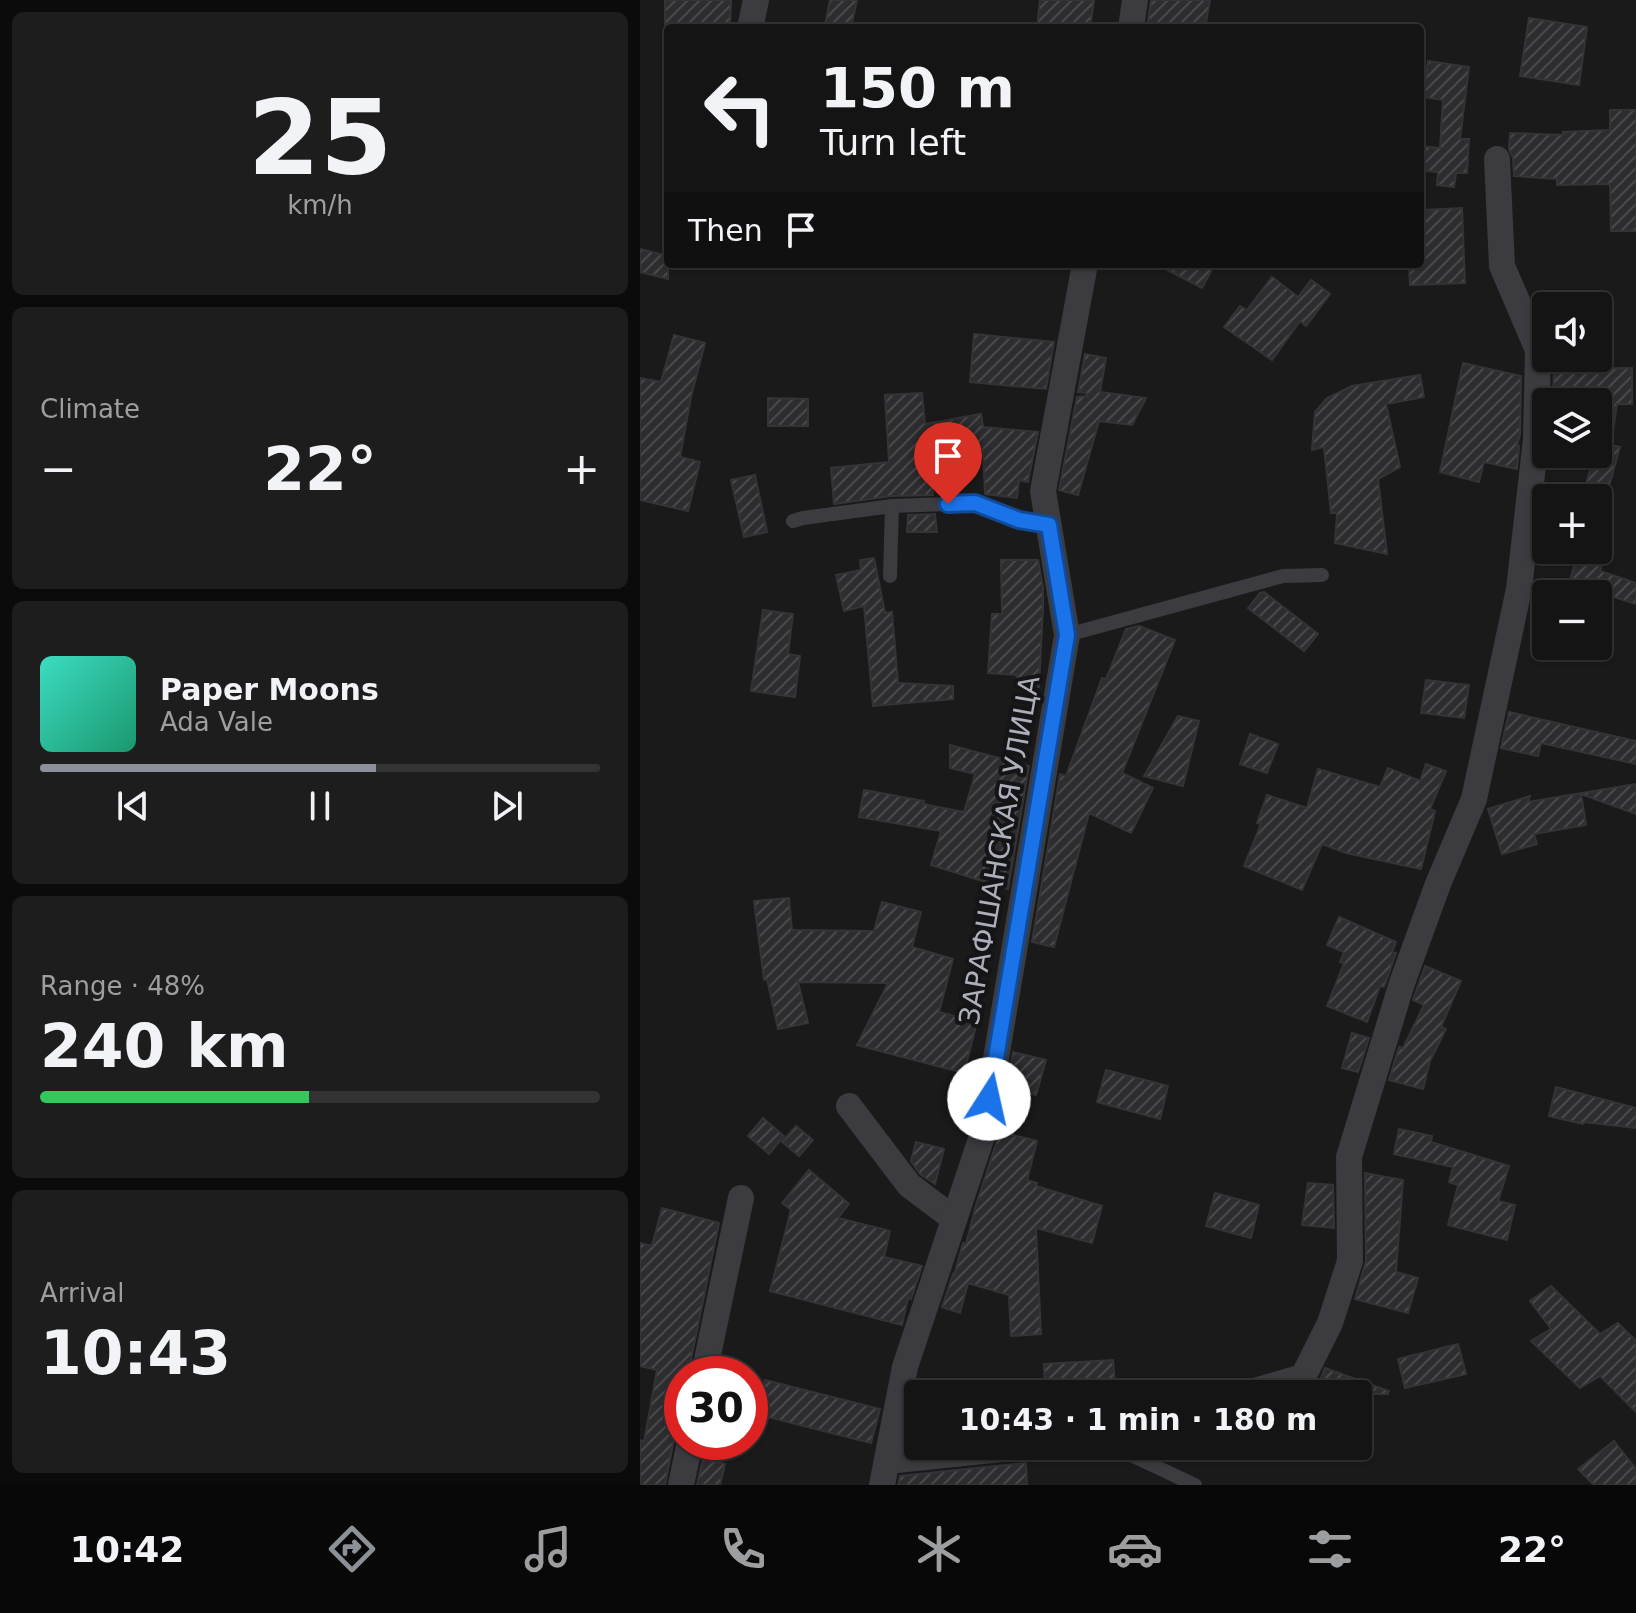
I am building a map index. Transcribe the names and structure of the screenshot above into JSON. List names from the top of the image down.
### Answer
{
  "streets": {
    "street": ["ЗАРАФШАНСКАЯ УЛИЦА"]
  },
  "page": {
    "tile": [
      ["25", "km/h"],
      "Climate",
      ["Range · 48%", "240 km"],
      ["Arrival", "10:43"]
    ],
    "turn": ["150 m", "Turn left"],
    "then": "Then",
    "map_buttons": ["+", "−"],
    "heat": ["−", "22°", "+"],
    "song": ["Paper Moons", "Ada Vale"],
    "limit": "30",
    "trip": "10:43 · 1 min · 180 m",
    "tabs": ["10:42", "22°"]
  }
}
